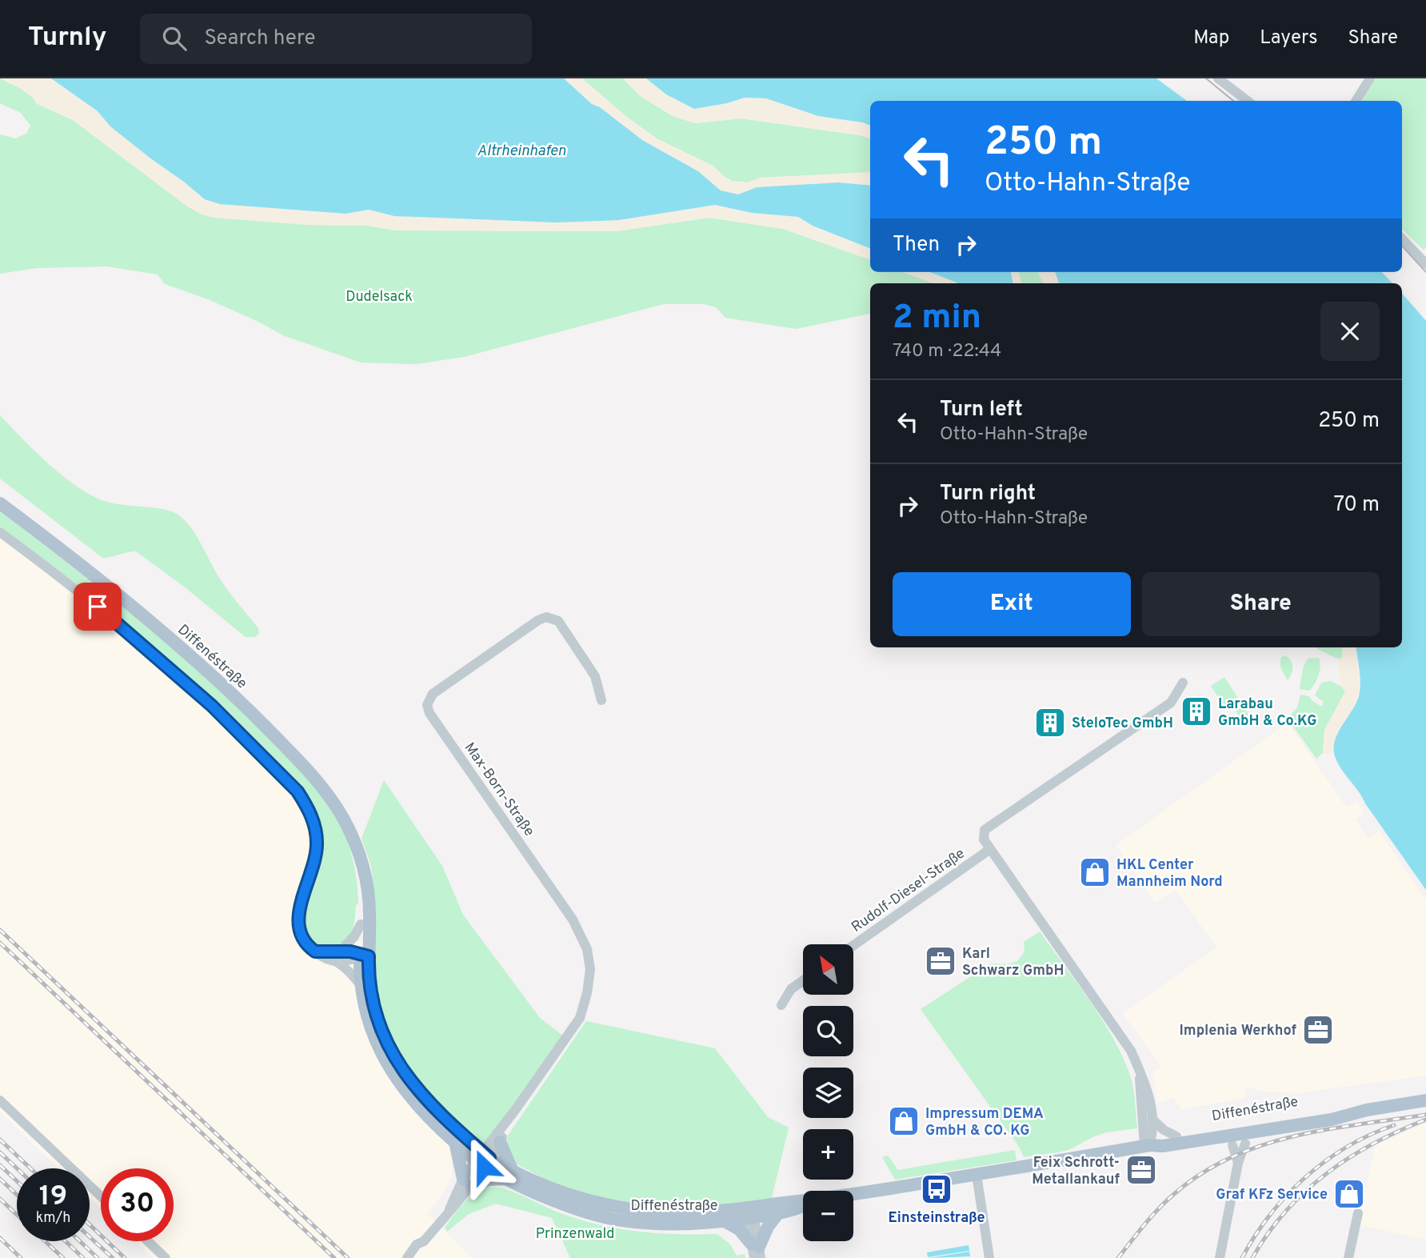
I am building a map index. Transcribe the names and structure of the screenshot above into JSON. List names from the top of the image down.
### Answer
{
  "streets": {
    "main road": ["Diffenéstraße"],
    "street": ["Max-Born-Straße", "Rudolf-Diesel-Straße"]
  },
  "crossings": [
    ["Diffenéstraße", "Max-Born-Straße"]
  ],
  "water": ["Altrheinhafen"],
  "parks": ["Dudelsack", "Prinzenwald"],
  "places": {
    "building": ["Larabau GmbH & Co.KG", "SteloTec GmbH"],
    "shop": ["HKL Center Mannheim Nord", "Impressum DEMA GmbH & CO. KG", "Graf KFz Service"],
    "office": ["Karl Schwarz GmbH", "Implenia Werkhof", "Feix Schrott- Metallankauf"],
    "bus stop": ["Einsteinstraße"]
  },
  "north": "top left",
  "page": {
    "header": "Turnly",
    "search": "Search here",
    "nav": ["Map", "Layers", "Share"],
    "turn": ["250 m", "Otto-Hahn-Straße"],
    "then": "Then",
    "heading": ["2 min", "740 m · 22:44"],
    "list": [
      {
        "name": "Turn left",
        "note": "Otto-Hahn-Straße",
        "value": "250 m"
      },
      {
        "name": "Turn right",
        "note": "Otto-Hahn-Straße",
        "value": "70 m"
      }
    ],
    "buttons": ["Exit", "Share"],
    "map_buttons": ["+", "−"],
    "speed": "19 km/h",
    "limit": "30"
  }
}
